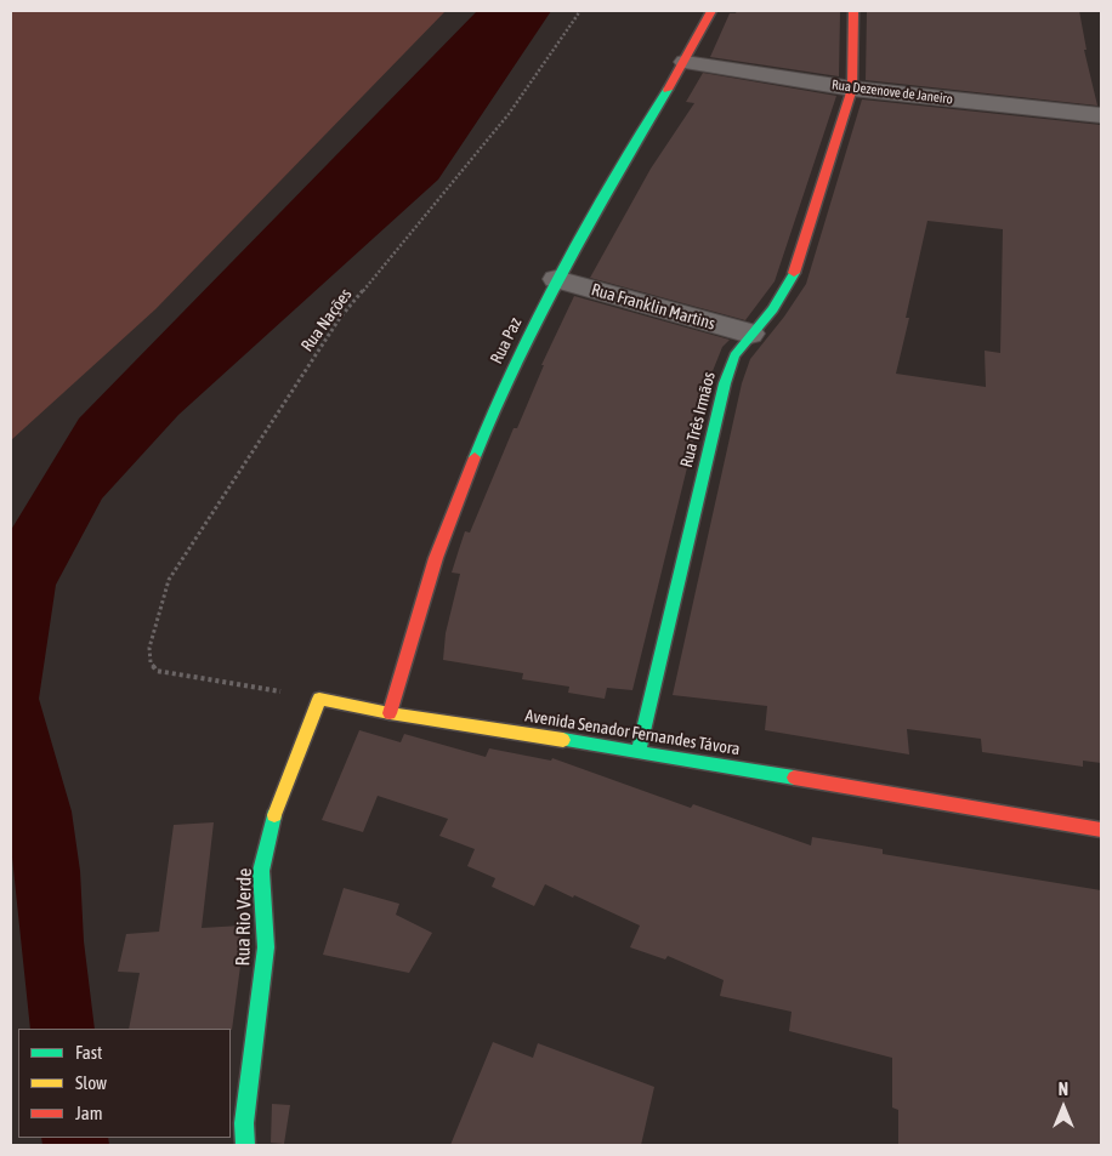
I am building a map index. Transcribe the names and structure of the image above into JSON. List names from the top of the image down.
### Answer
{
  "streets": {
    "street": [
      "Rua Dezenove de Janeiro",
      "Rua Franklin Martins",
      "Rua Paz",
      "Rua Três Irmãos",
      "Avenida Senador Fernandes Távora",
      "Rua Rio Verde"
    ],
    "path": ["Rua Nações"]
  },
  "crossings": [
    ["Rua Dezenove de Janeiro", "Rua Paz"],
    ["Rua Dezenove de Janeiro", "Rua Três Irmãos"],
    ["Rua Franklin Martins", "Rua Paz"],
    ["Rua Franklin Martins", "Rua Três Irmãos"],
    ["Rua Nações", "Avenida Senador Fernandes Távora"],
    ["Rua Nações", "Rua Rio Verde"],
    ["Rua Paz", "Avenida Senador Fernandes Távora"],
    ["Rua Três Irmãos", "Avenida Senador Fernandes Távora"],
    ["Avenida Senador Fernandes Távora", "Rua Rio Verde"]
  ],
  "legend": ["Fast", "Slow", "Jam"],
  "north": "top"
}
